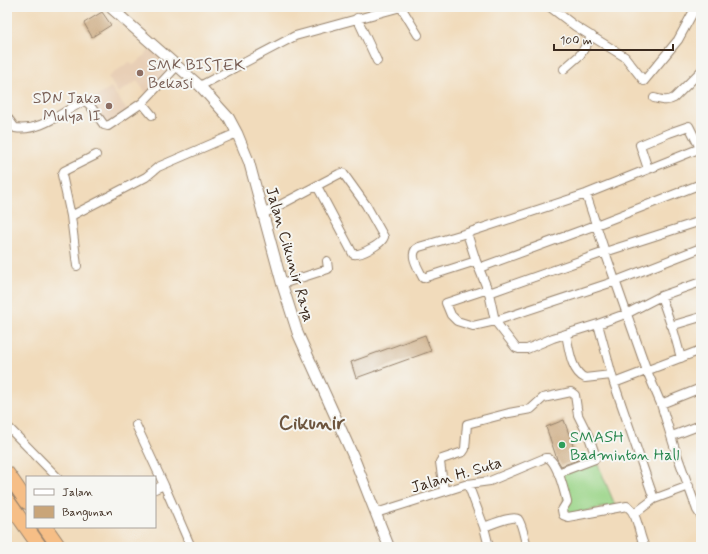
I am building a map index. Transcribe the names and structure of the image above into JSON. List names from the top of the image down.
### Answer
{
  "streets": {
    "street": ["Jalan Cikunir Raya", "Jalan H. Suta"]
  },
  "crossings": [
    ["Jalan Cikunir Raya", "Jalan H. Suta"]
  ],
  "districts": ["Cikunir"],
  "places": ["SMK BISTEK Bekasi", "SDN Jaka Mulya II", "SMASH Badminton Hall"],
  "legend": ["Jalan", "Bangunan"],
  "scale_bar": "100 m"
}
